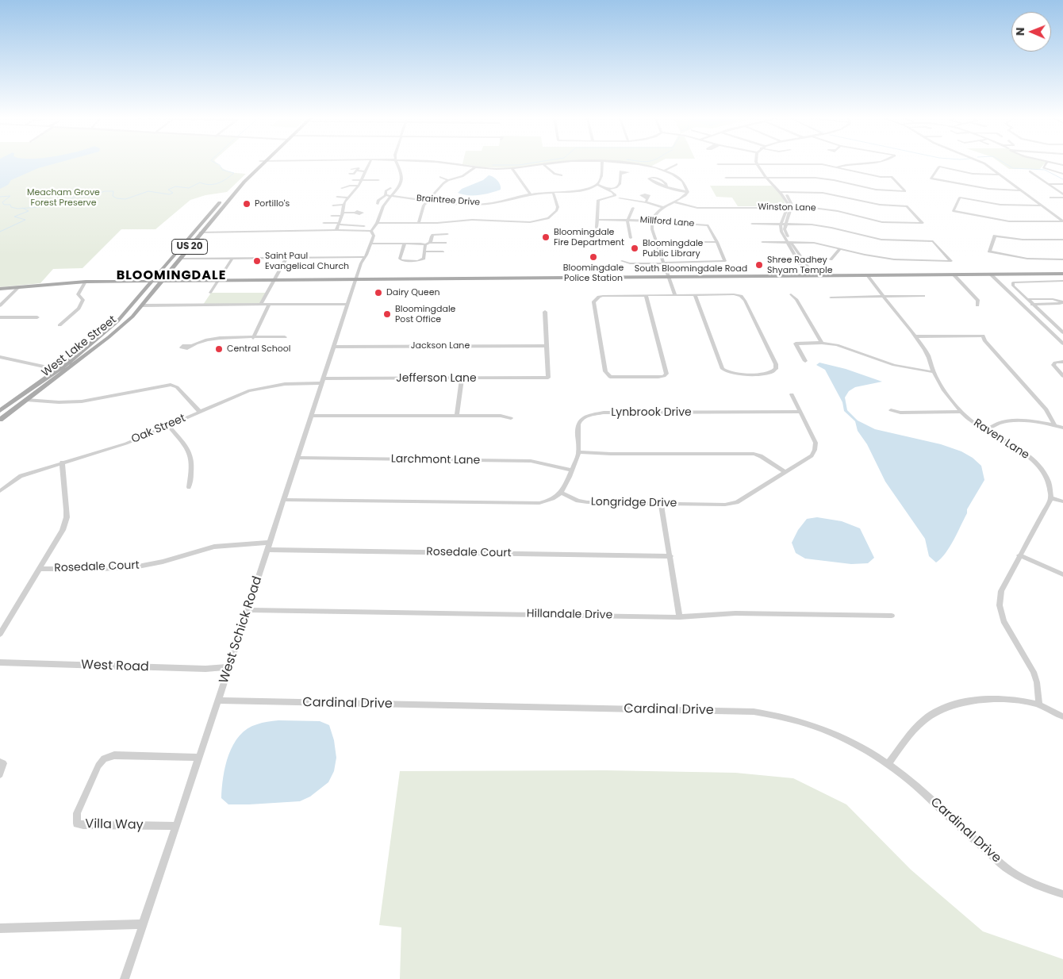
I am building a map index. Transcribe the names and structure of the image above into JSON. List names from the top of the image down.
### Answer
{
  "streets": {
    "main road": ["US 20", "South Bloomingdale Road", "West Lake Street"],
    "street": [
      "Braintree Drive",
      "Winston Lane",
      "Millford Lane",
      "Jackson Lane",
      "Jefferson Lane",
      "Lynbrook Drive",
      "Oak Street",
      "Raven Lane",
      "Larchmont Lane",
      "Longridge Drive",
      "Rosedale Court",
      "Hillandale Drive",
      "West Schick Road",
      "West Road",
      "Cardinal Drive",
      "Villa Way"
    ]
  },
  "crossings": [
    ["US 20", "South Bloomingdale Road"],
    ["US 20", "West Lake Street"],
    ["South Bloomingdale Road", "West Lake Street"],
    ["South Bloomingdale Road", "Raven Lane"],
    ["South Bloomingdale Road", "West Schick Road"],
    ["Jackson Lane", "Jefferson Lane"],
    ["Jackson Lane", "West Schick Road"],
    ["Jefferson Lane", "Oak Street"],
    ["Jefferson Lane", "West Schick Road"],
    ["Lynbrook Drive", "Larchmont Lane"],
    ["Lynbrook Drive", "Longridge Drive"],
    ["Oak Street", "West Schick Road"],
    ["Larchmont Lane", "West Schick Road"],
    ["Rosedale Court", "West Schick Road"],
    ["Hillandale Drive", "West Schick Road"],
    ["West Schick Road", "West Road"],
    ["West Schick Road", "Cardinal Drive"],
    ["West Schick Road", "Villa Way"]
  ],
  "districts": ["BLOOMINGDALE"],
  "parks": ["Meacham Grove Forest Preserve"],
  "places": [
    "Portillo's",
    "Bloomingdale Fire Department",
    "Bloomingdale Public Library",
    "Bloomingdale Police Station",
    "Saint Paul Evangelical Church",
    "Shree Radhey Shyam Temple",
    "Dairy Queen",
    "Bloomingdale Post Office",
    "Central School"
  ],
  "north": "left"
}
